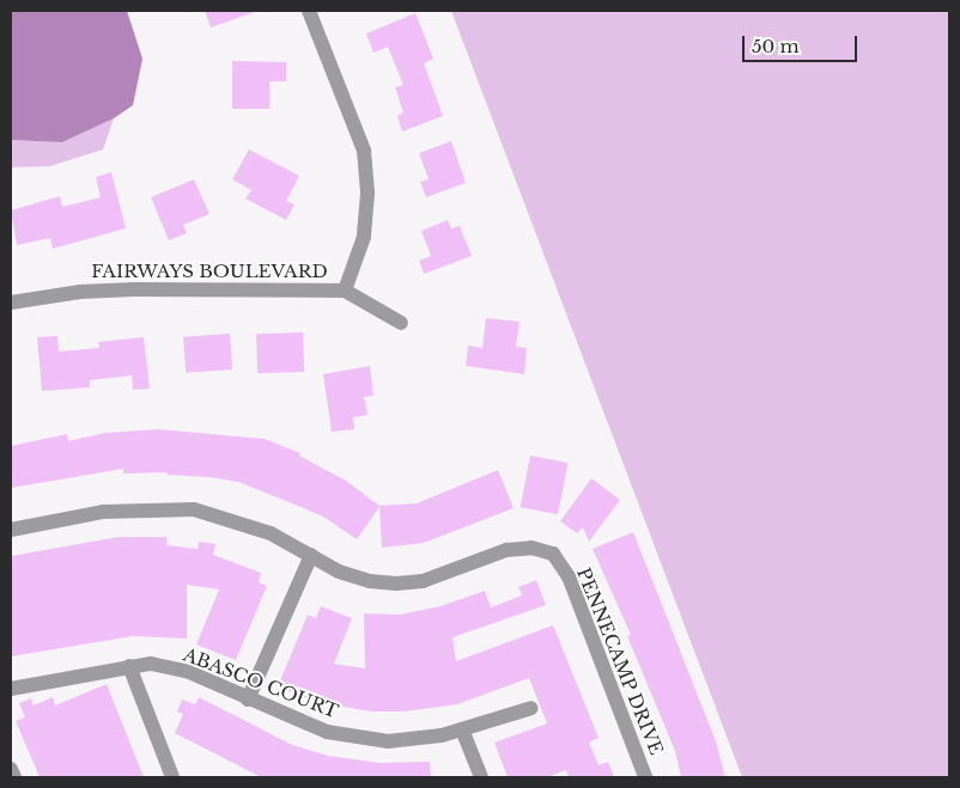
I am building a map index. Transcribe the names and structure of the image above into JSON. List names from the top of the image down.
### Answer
{
  "streets": {
    "street": ["FAIRWAYS BOULEVARD", "PENNECAMP DRIVE", "ABASCO COURT"]
  },
  "scale_bar": "50 m"
}
